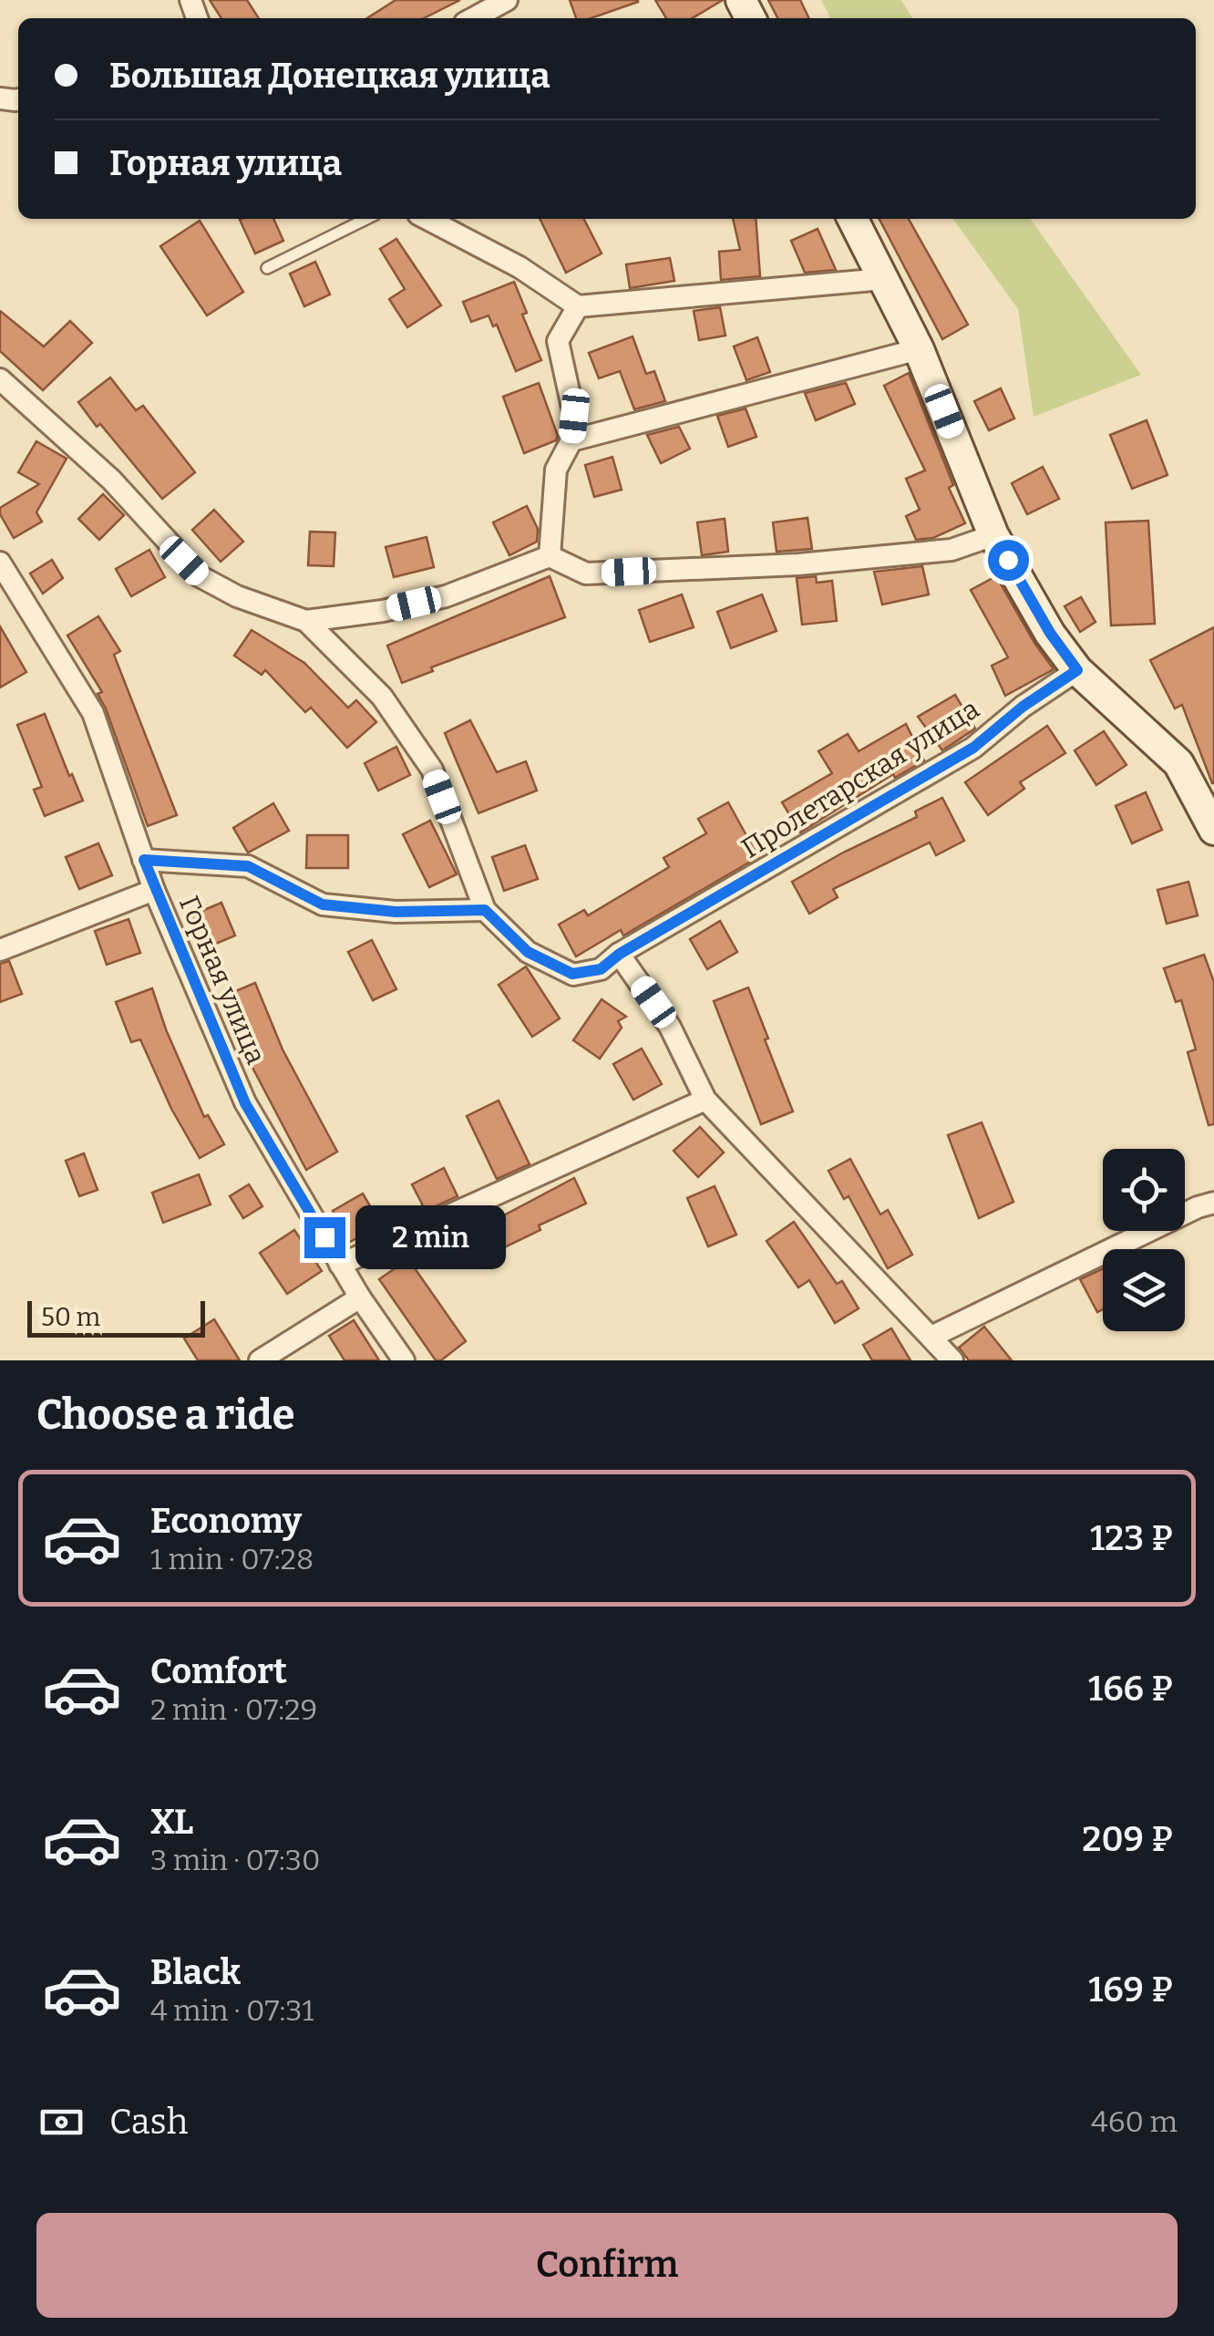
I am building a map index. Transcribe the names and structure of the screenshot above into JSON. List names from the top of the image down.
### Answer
{
  "streets": {
    "street": ["Пролетарская улица", "Горная улица"]
  },
  "scale_bar": "50 m",
  "page": {
    "banner": ["Большая Донецкая улица", "Горная улица"],
    "bubble": "2 min",
    "scale": "50 m",
    "heading": "Choose a ride",
    "list": [
      {
        "name": "Economy",
        "note": "1 min · 07:28",
        "value": "123 ₽"
      },
      {
        "name": "Comfort",
        "note": "2 min · 07:29",
        "value": "166 ₽"
      },
      {
        "name": "XL",
        "note": "3 min · 07:30",
        "value": "209 ₽"
      },
      {
        "name": "Black",
        "note": "4 min · 07:31",
        "value": "169 ₽"
      }
    ],
    "pay": ["Cash", "460 m"],
    "buttons": "Confirm"
  }
}
